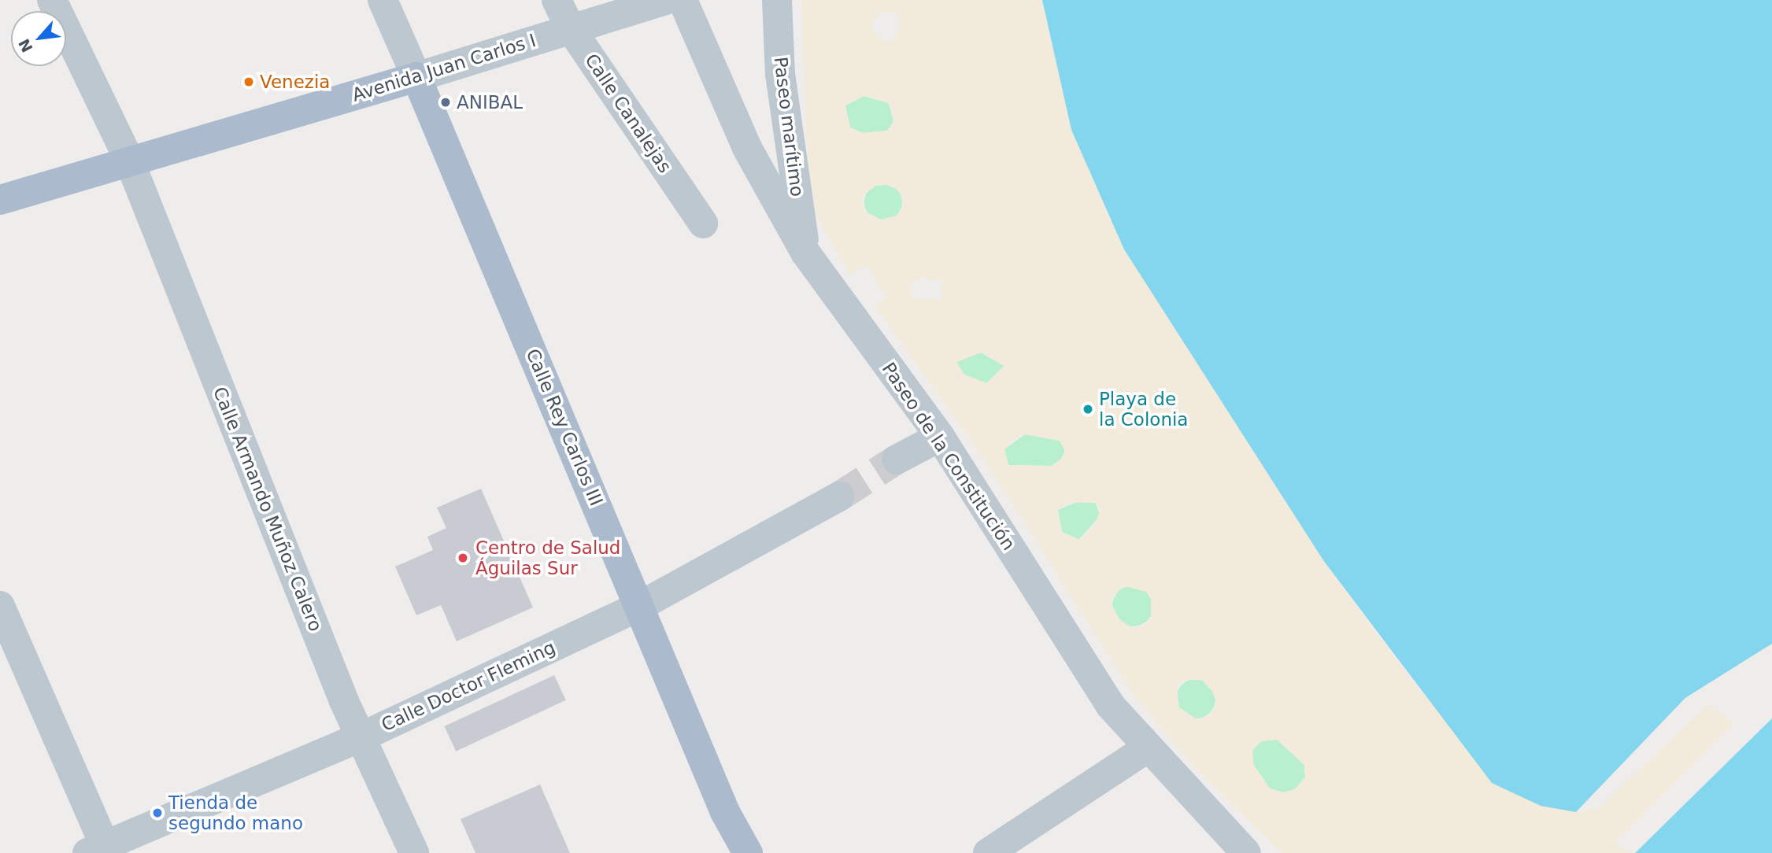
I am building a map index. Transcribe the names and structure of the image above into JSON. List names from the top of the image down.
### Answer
{
  "streets": {
    "main road": ["Avenida Juan Carlos I", "Calle Rey Carlos III"],
    "street": [
      "Calle Canalejas",
      "Paseo marítimo",
      "Paseo de la Constitución",
      "Calle Armando Muñoz Calero",
      "Calle Doctor Fleming"
    ]
  },
  "crossings": [
    ["Avenida Juan Carlos I", "Calle Canalejas"],
    ["Avenida Juan Carlos I", "Calle Rey Carlos III"],
    ["Avenida Juan Carlos I", "Calle Armando Muñoz Calero"],
    ["Paseo marítimo", "Paseo de la Constitución"],
    ["Calle Rey Carlos III", "Calle Doctor Fleming"],
    ["Calle Armando Muñoz Calero", "Calle Doctor Fleming"]
  ],
  "places": [
    "Venezia",
    "ANIBAL",
    "Playa de la Colonia",
    "Centro de Salud Águilas Sur",
    "Tienda de segundo mano"
  ],
  "north": "bottom left"
}
